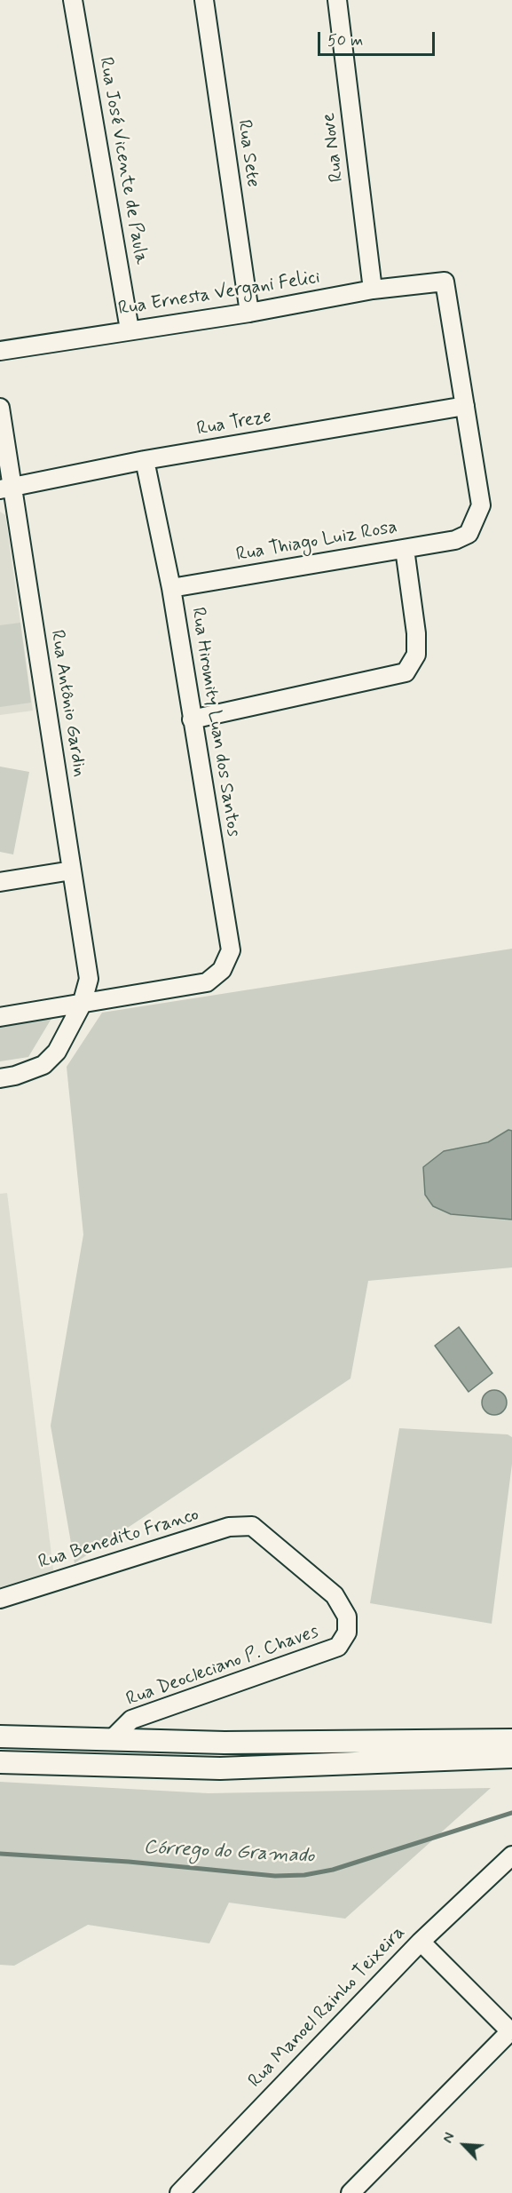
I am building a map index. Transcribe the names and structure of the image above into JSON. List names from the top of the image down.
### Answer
{
  "streets": {
    "street": [
      "Rua Nove",
      "Rua Sete",
      "Rua José Vicente de Paula",
      "Rua Ernesta Vergani Felici",
      "Rua Treze",
      "Rua Thiago Luiz Rosa",
      "Rua Antônio Gardin",
      "Rua Hiromity Luan dos Santos",
      "Rua Benedito Franco",
      "Rua Deocleciano P. Chaves",
      "Rua Manoel Rainho Teixeira"
    ]
  },
  "crossings": [
    ["Rua Nove", "Rua Ernesta Vergani Felici"],
    ["Rua Sete", "Rua Ernesta Vergani Felici"],
    ["Rua José Vicente de Paula", "Rua Ernesta Vergani Felici"],
    ["Rua Ernesta Vergani Felici", "Rua Treze"],
    ["Rua Ernesta Vergani Felici", "Rua Thiago Luiz Rosa"],
    ["Rua Treze", "Rua Thiago Luiz Rosa"],
    ["Rua Treze", "Rua Antônio Gardin"],
    ["Rua Treze", "Rua Hiromity Luan dos Santos"],
    ["Rua Thiago Luiz Rosa", "Rua Hiromity Luan dos Santos"],
    ["Rua Antônio Gardin", "Rua Hiromity Luan dos Santos"],
    ["Rua Benedito Franco", "Rua Deocleciano P. Chaves"]
  ],
  "water": ["Córrego do Gramado"],
  "scale_bar": "50 m",
  "north": "top left"
}
